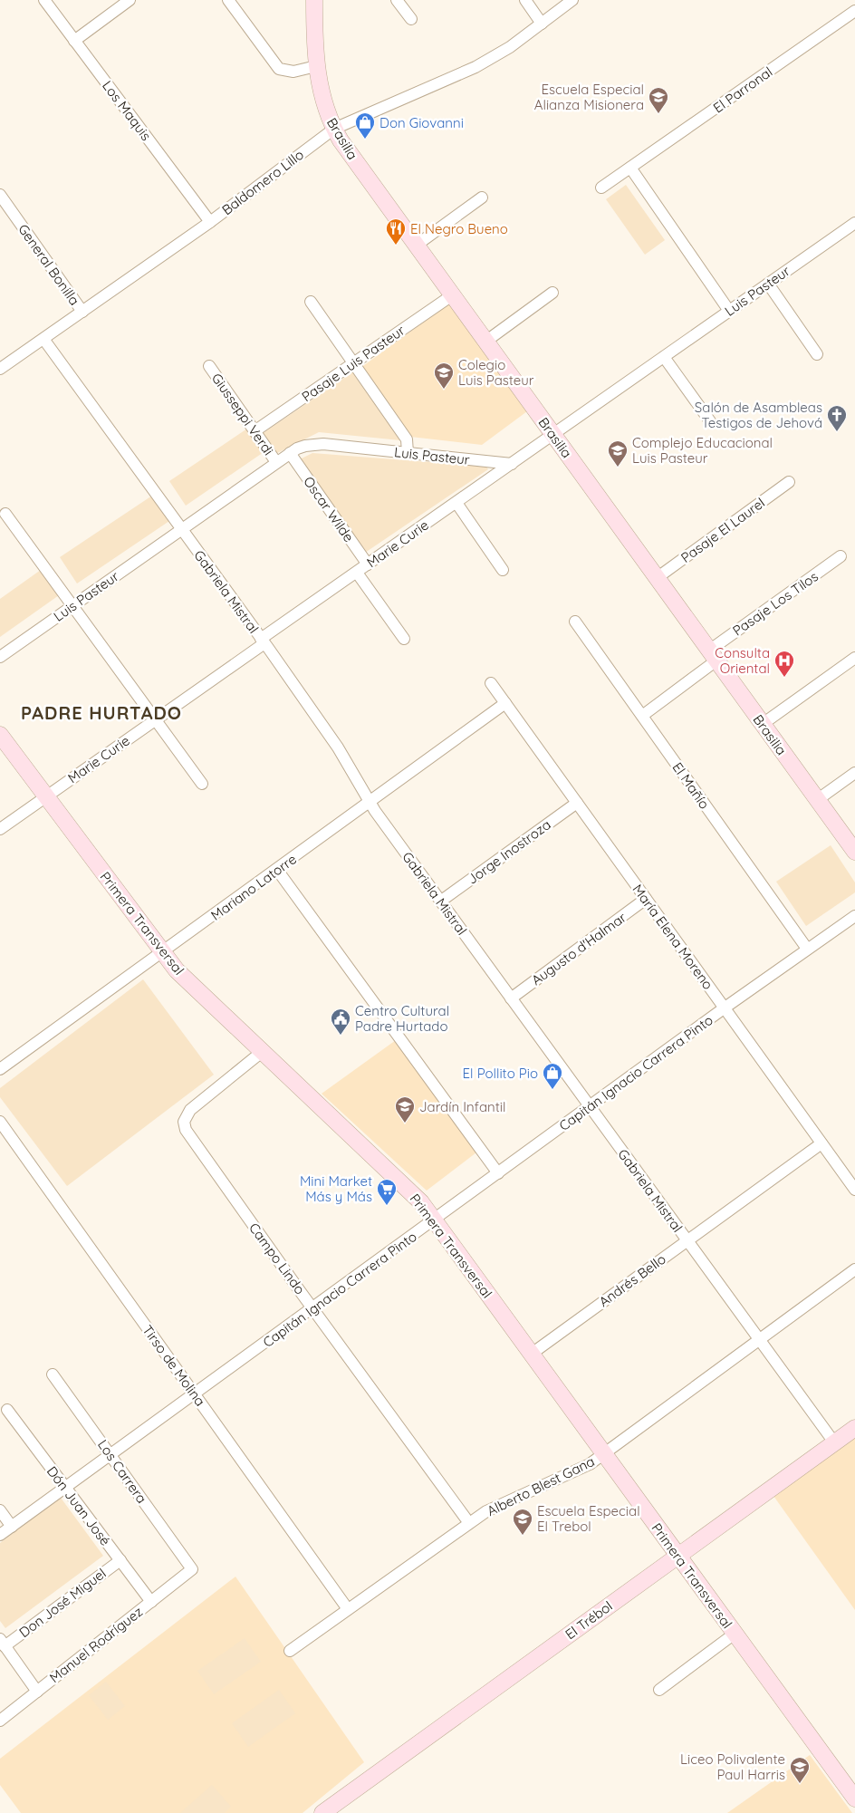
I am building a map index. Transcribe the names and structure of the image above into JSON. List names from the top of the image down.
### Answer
{
  "streets": {
    "main road": ["Brasilia", "Primera Transversal", "El Trébol"],
    "street": [
      "El Parronal",
      "Los Maquis",
      "Baldomero Lillo",
      "General Bonilla",
      "Luis Pasteur",
      "Pasaje Luis Pasteur",
      "Giusseppi Verdi",
      "Oscar Wilde",
      "Pasaje El Laurel",
      "Marie Curie",
      "Gabriela Mistral",
      "Pasaje Los Tilos",
      "El Mañío",
      "Jorge Inostroza",
      "Mariano Latorre",
      "María Elena Moreno",
      "Augusto d'Halmar",
      "Capitán Ignacio Carrera Pinto",
      "Campo Lindo",
      "Andrés Bello",
      "Tirso de Molina",
      "Los Carrera",
      "Alberto Blest Gana",
      "Dón Juan José",
      "Don José Miguel",
      "Manuel Rodríguez"
    ]
  },
  "crossings": [
    ["Los Maquis", "Baldomero Lillo"],
    ["Brasilia", "Baldomero Lillo"],
    ["Brasilia", "Luis Pasteur"],
    ["Brasilia", "Pasaje Luis Pasteur"],
    ["Brasilia", "Pasaje El Laurel"],
    ["Brasilia", "Pasaje Los Tilos"],
    ["Baldomero Lillo", "General Bonilla"],
    ["Baldomero Lillo", "Gabriela Mistral"],
    ["Luis Pasteur", "Giusseppi Verdi"],
    ["Luis Pasteur", "Oscar Wilde"],
    ["Luis Pasteur", "Marie Curie"],
    ["Luis Pasteur", "Gabriela Mistral"],
    ["Pasaje Luis Pasteur", "Giusseppi Verdi"],
    ["Oscar Wilde", "Marie Curie"],
    ["Marie Curie", "Gabriela Mistral"],
    ["Marie Curie", "Primera Transversal"],
    ["Gabriela Mistral", "Jorge Inostroza"],
    ["Gabriela Mistral", "Mariano Latorre"],
    ["Gabriela Mistral", "Augusto d'Halmar"],
    ["Gabriela Mistral", "Capitán Ignacio Carrera Pinto"],
    ["Gabriela Mistral", "Andrés Bello"],
    ["Gabriela Mistral", "Alberto Blest Gana"],
    ["Gabriela Mistral", "El Trébol"],
    ["Pasaje Los Tilos", "El Mañío"],
    ["El Mañío", "Capitán Ignacio Carrera Pinto"],
    ["Jorge Inostroza", "María Elena Moreno"],
    ["Mariano Latorre", "Primera Transversal"],
    ["Mariano Latorre", "María Elena Moreno"],
    ["Primera Transversal", "Capitán Ignacio Carrera Pinto"],
    ["Primera Transversal", "Campo Lindo"],
    ["Primera Transversal", "Andrés Bello"],
    ["Primera Transversal", "Alberto Blest Gana"],
    ["Primera Transversal", "El Trébol"],
    ["María Elena Moreno", "Augusto d'Halmar"],
    ["María Elena Moreno", "Capitán Ignacio Carrera Pinto"],
    ["María Elena Moreno", "Andrés Bello"],
    ["Capitán Ignacio Carrera Pinto", "Campo Lindo"],
    ["Capitán Ignacio Carrera Pinto", "Tirso de Molina"],
    ["Capitán Ignacio Carrera Pinto", "Los Carrera"],
    ["Capitán Ignacio Carrera Pinto", "Dón Juan José"],
    ["Campo Lindo", "Alberto Blest Gana"],
    ["Tirso de Molina", "Alberto Blest Gana"],
    ["Los Carrera", "Manuel Rodríguez"],
    ["Dón Juan José", "Don José Miguel"],
    ["Dón Juan José", "Manuel Rodríguez"]
  ],
  "districts": ["PADRE HURTADO"],
  "places": {
    "school or university": [
      "Escuela Especial Alianza Misionera",
      "Colegio Luis Pasteur",
      "Complejo Educacional Luis Pasteur",
      "Jardín Infantil",
      "Escuela Especial El Trebol",
      "Liceo Polivalente Paul Harris"
    ],
    "shop": ["Don Giovanni", "El Pollito Pio"],
    "restaurant": ["El Negro Bueno"],
    "church": ["Salón de Asambleas Testigos de Jehová"],
    "hospital": ["Consulta Oriental"],
    "public building": ["Centro Cultural Padre Hurtado"],
    "supermarket": ["Mini Market Más y Más"]
  }
}
